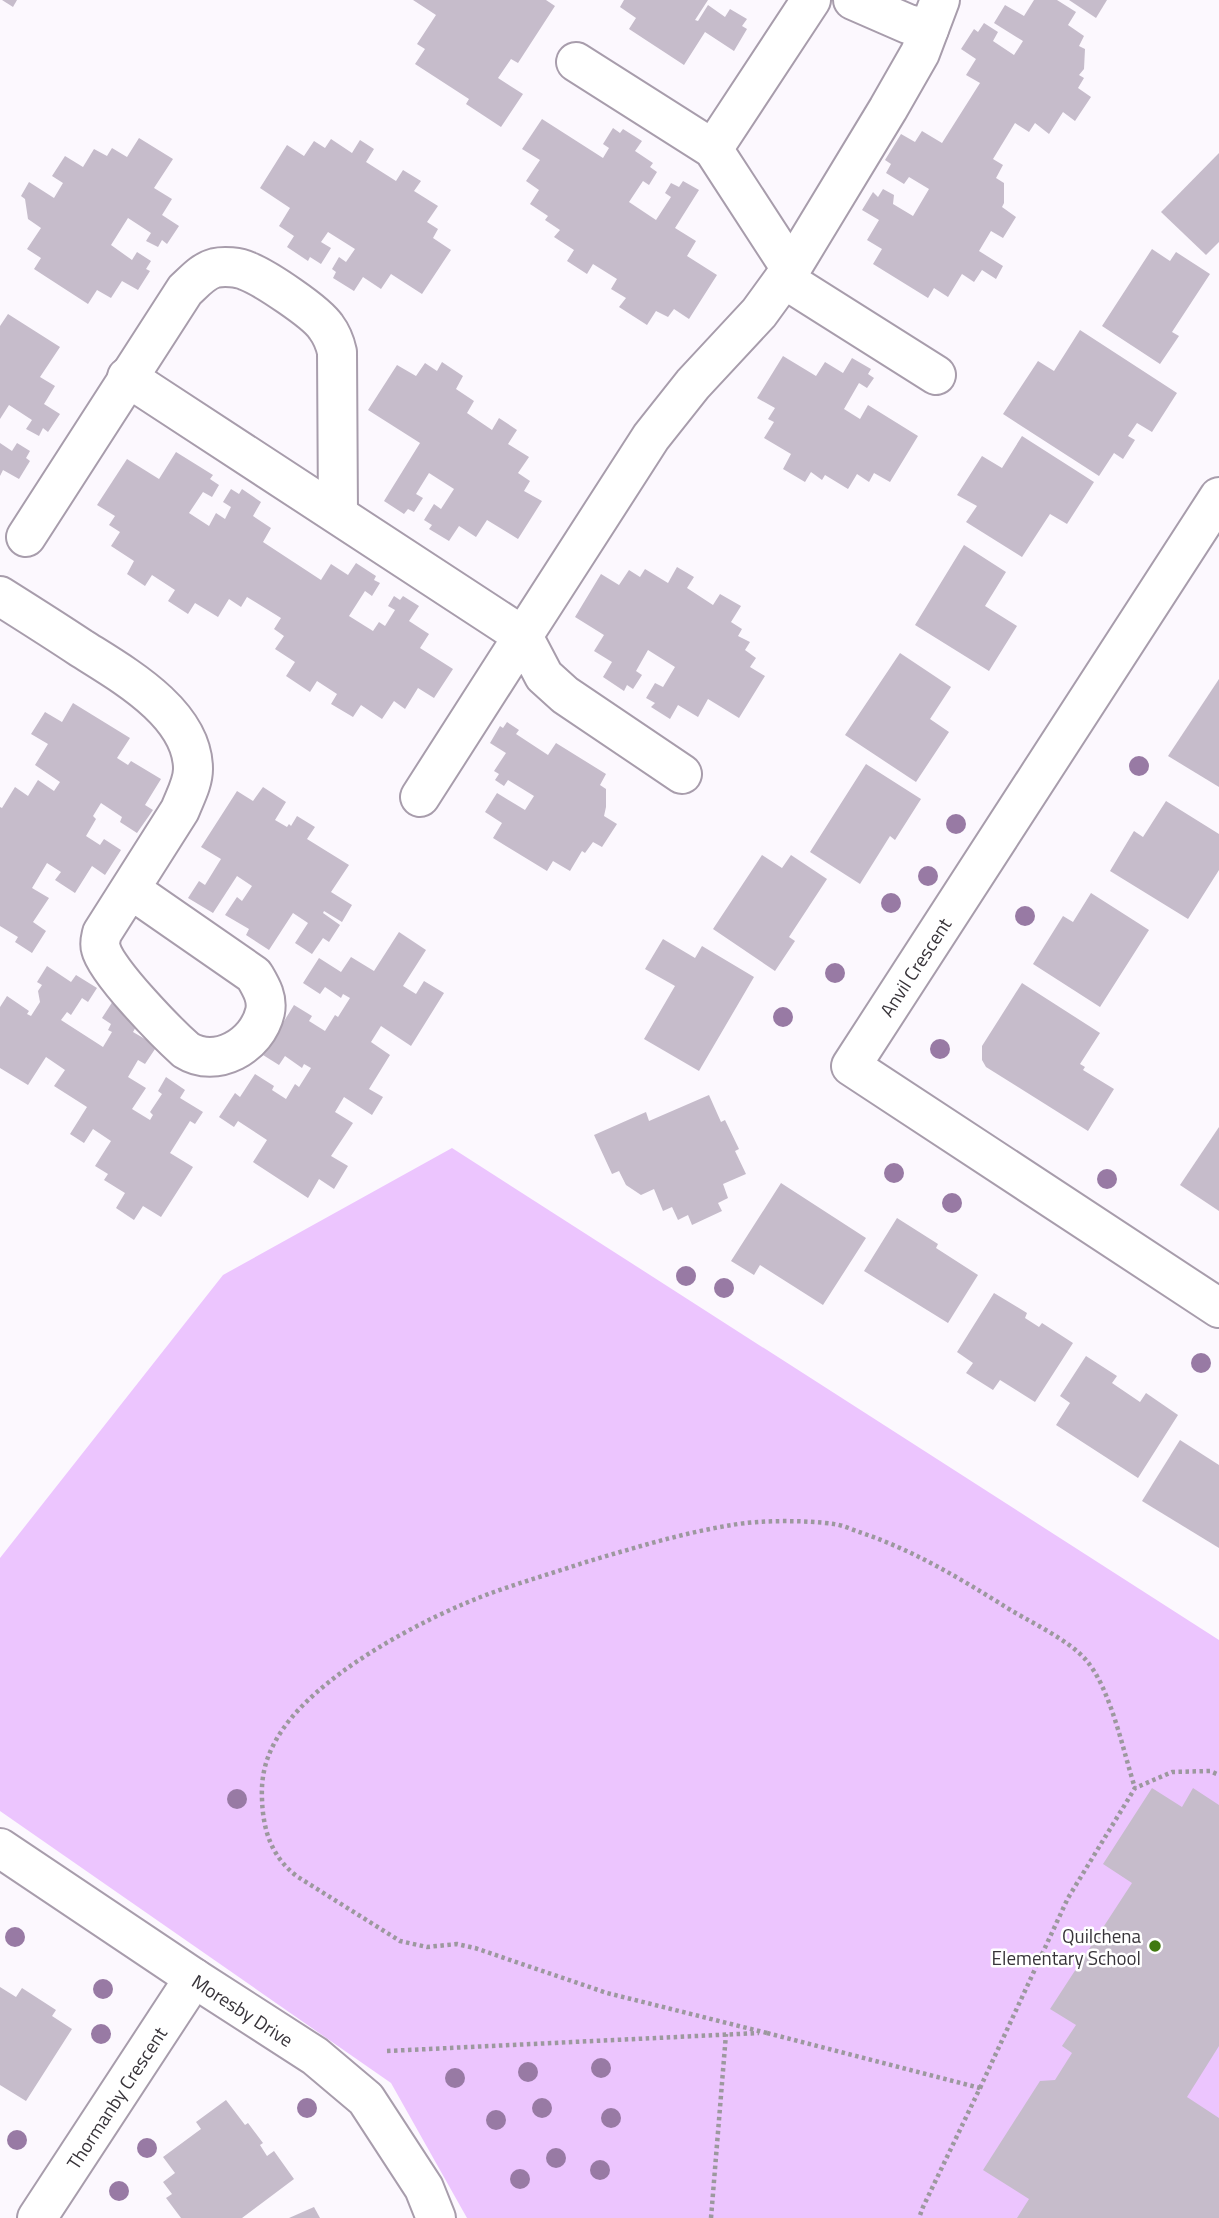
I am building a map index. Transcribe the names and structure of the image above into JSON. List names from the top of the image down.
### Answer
{
  "streets": {
    "street": ["Anvil Crescent", "Moresby Drive", "Thormanby Crescent"]
  },
  "crossings": [
    ["Moresby Drive", "Thormanby Crescent"]
  ],
  "places": ["Quilchena Elementary School"]
}
